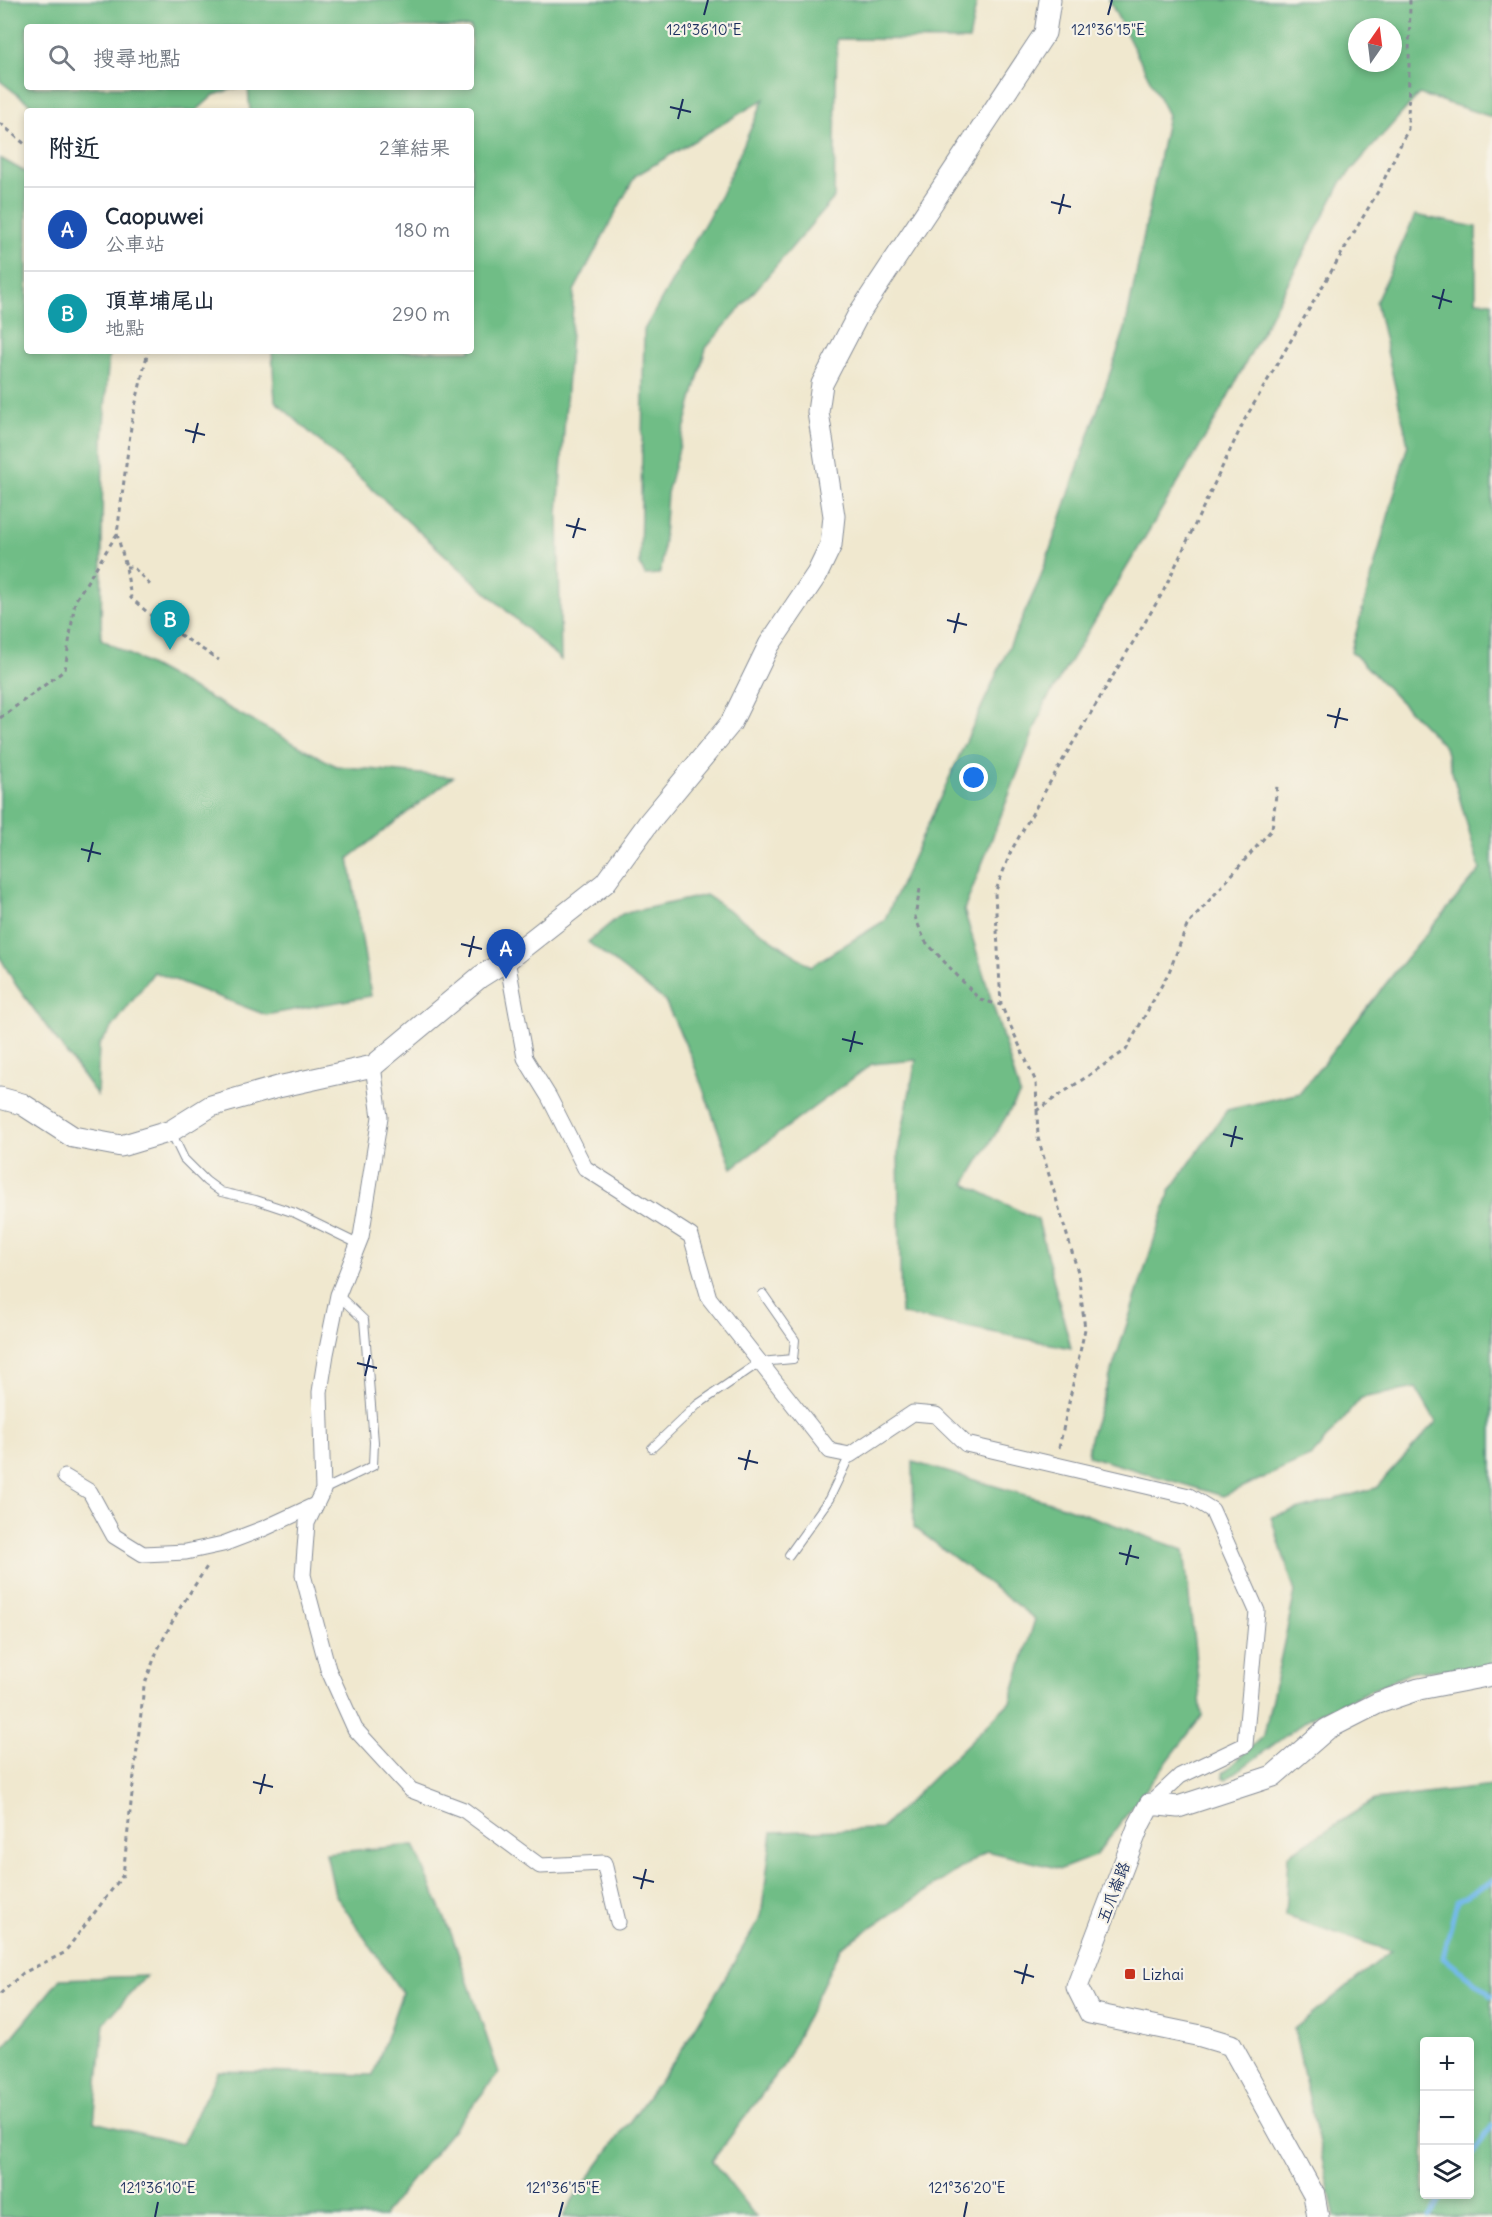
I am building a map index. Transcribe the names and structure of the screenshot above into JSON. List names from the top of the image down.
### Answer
{
  "streets": {
    "street": ["五爪崙路"]
  },
  "places": {
    "transit": ["Lizhai"]
  },
  "north": "top",
  "page": {
    "search": "搜尋地點",
    "heading": ["附近", "2筆結果"],
    "list": [
      {
        "mark": "A",
        "name": "Caopuwei",
        "note": "公車站",
        "value": "180 m"
      },
      {
        "mark": "B",
        "name": "頂草埔尾山",
        "note": "地點",
        "value": "290 m"
      }
    ],
    "pins": ["B", "A"],
    "map_buttons": ["+", "−"]
  },
  "coordinates": ["121°36'10\"E", "121°36'15\"E", "121°36'20\"E"]
}
